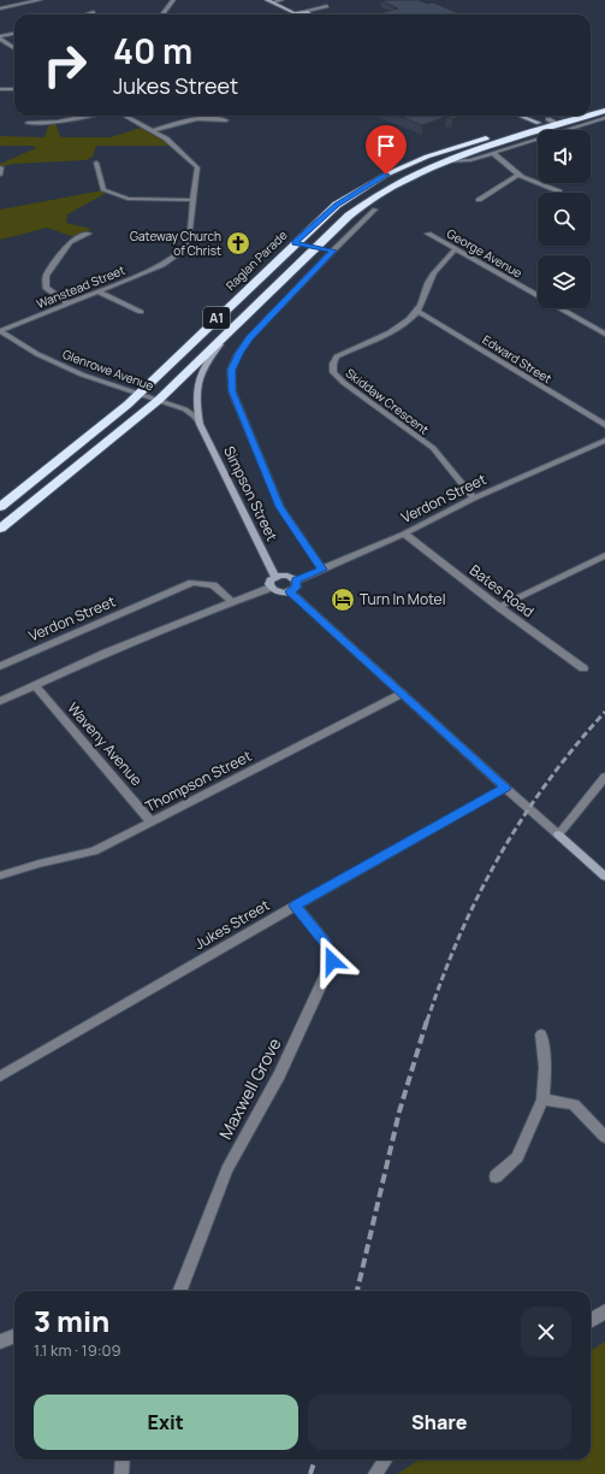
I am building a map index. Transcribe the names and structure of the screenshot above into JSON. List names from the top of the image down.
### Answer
{
  "streets": {
    "highway": ["Raglan Parade", "A1"],
    "street": [
      "George Avenue",
      "Wanstead Street",
      "Edward Street",
      "Glenrowe Avenue",
      "Skiddaw Crescent",
      "Simpson Street",
      "Verdon Street",
      "Bates Road",
      "Waveny Avenue",
      "Thompson Street",
      "Jukes Street",
      "Maxwell Grove"
    ]
  },
  "crossings": [
    ["George Avenue", "Skiddaw Crescent"],
    ["Raglan Parade", "Glenrowe Avenue"],
    ["Raglan Parade", "Simpson Street"],
    ["Wanstead Street", "Glenrowe Avenue"],
    ["Edward Street", "Skiddaw Crescent"],
    ["Glenrowe Avenue", "Simpson Street"],
    ["Skiddaw Crescent", "Verdon Street"],
    ["Simpson Street", "Verdon Street"],
    ["Verdon Street", "Bates Road"],
    ["Waveny Avenue", "Thompson Street"],
    ["Jukes Street", "Maxwell Grove"]
  ],
  "places": {
    "church": ["Gateway Church of Christ"],
    "hotel": ["Turn In Motel"]
  },
  "page": {
    "turn": ["40 m", "Jukes Street"],
    "heading": ["3 min", "1.1 km · 19:09"],
    "buttons": ["Exit", "Share"]
  }
}
